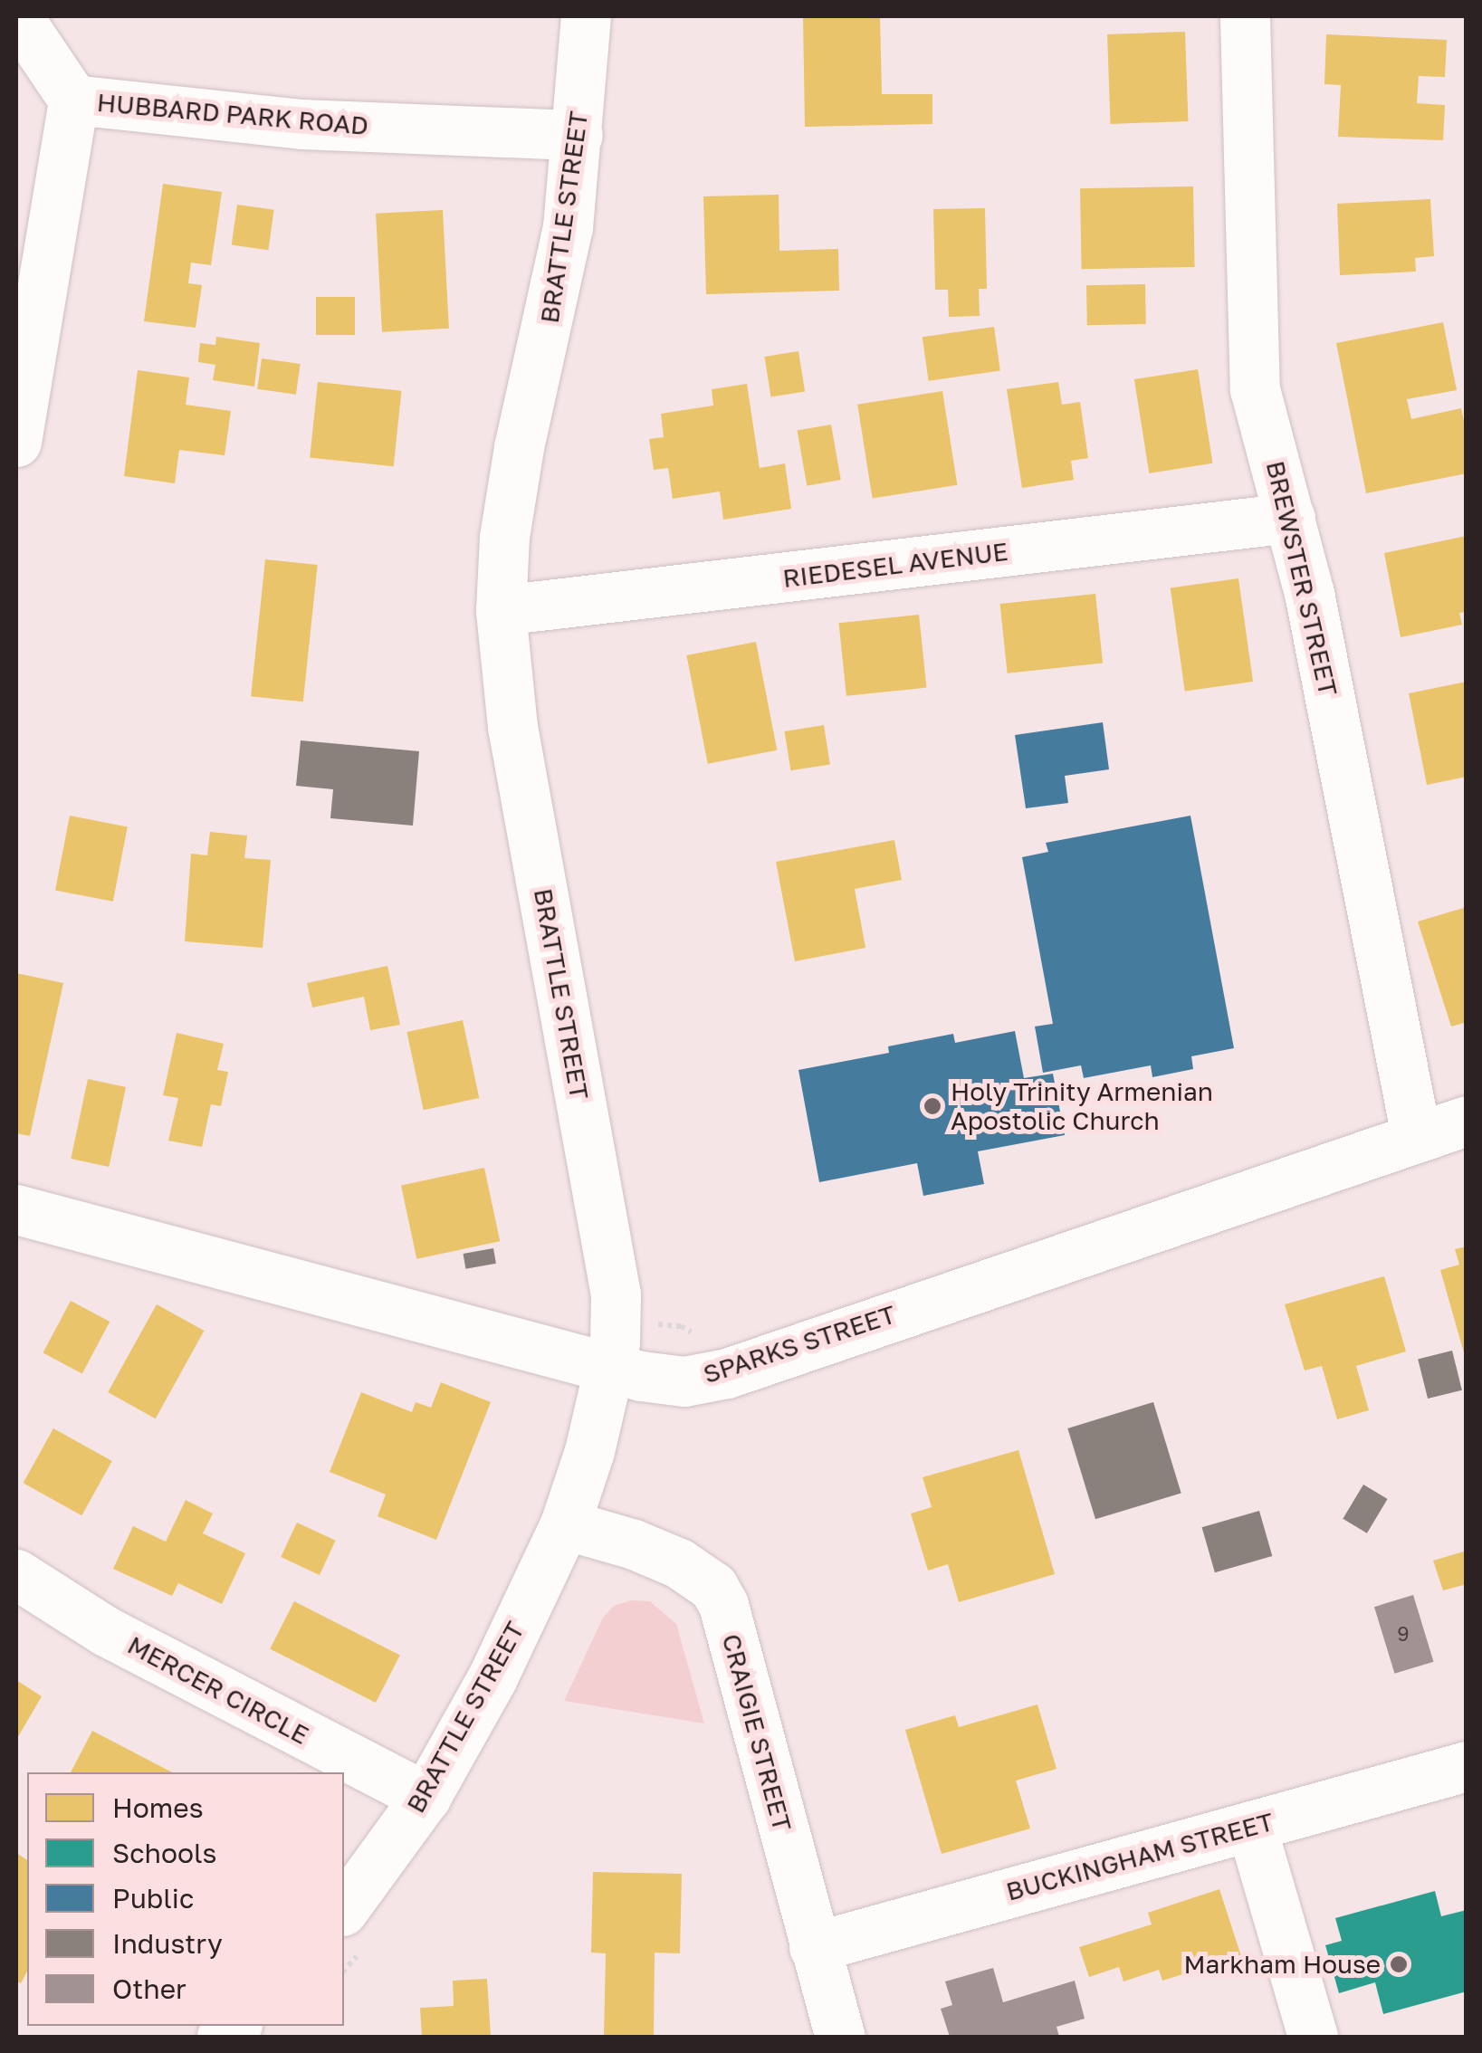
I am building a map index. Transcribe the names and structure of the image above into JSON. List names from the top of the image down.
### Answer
{
  "streets": {
    "street": [
      "HUBBARD PARK ROAD",
      "BRATTLE STREET",
      "RIEDESEL AVENUE",
      "BREWSTER STREET",
      "SPARKS STREET",
      "MERCER CIRCLE",
      "CRAIGIE STREET",
      "BUCKINGHAM STREET"
    ]
  },
  "crossings": [
    ["HUBBARD PARK ROAD", "BRATTLE STREET"],
    ["BRATTLE STREET", "RIEDESEL AVENUE"],
    ["BRATTLE STREET", "SPARKS STREET"],
    ["BRATTLE STREET", "MERCER CIRCLE"],
    ["BRATTLE STREET", "CRAIGIE STREET"],
    ["RIEDESEL AVENUE", "BREWSTER STREET"],
    ["BREWSTER STREET", "SPARKS STREET"],
    ["CRAIGIE STREET", "BUCKINGHAM STREET"]
  ],
  "places": ["Holy Trinity Armenian Apostolic Church", "Markham House"],
  "house_numbers": ["9"],
  "legend": [
    "Homes",
    "Schools",
    "Public",
    "Industry",
    "Other"
  ]
}
